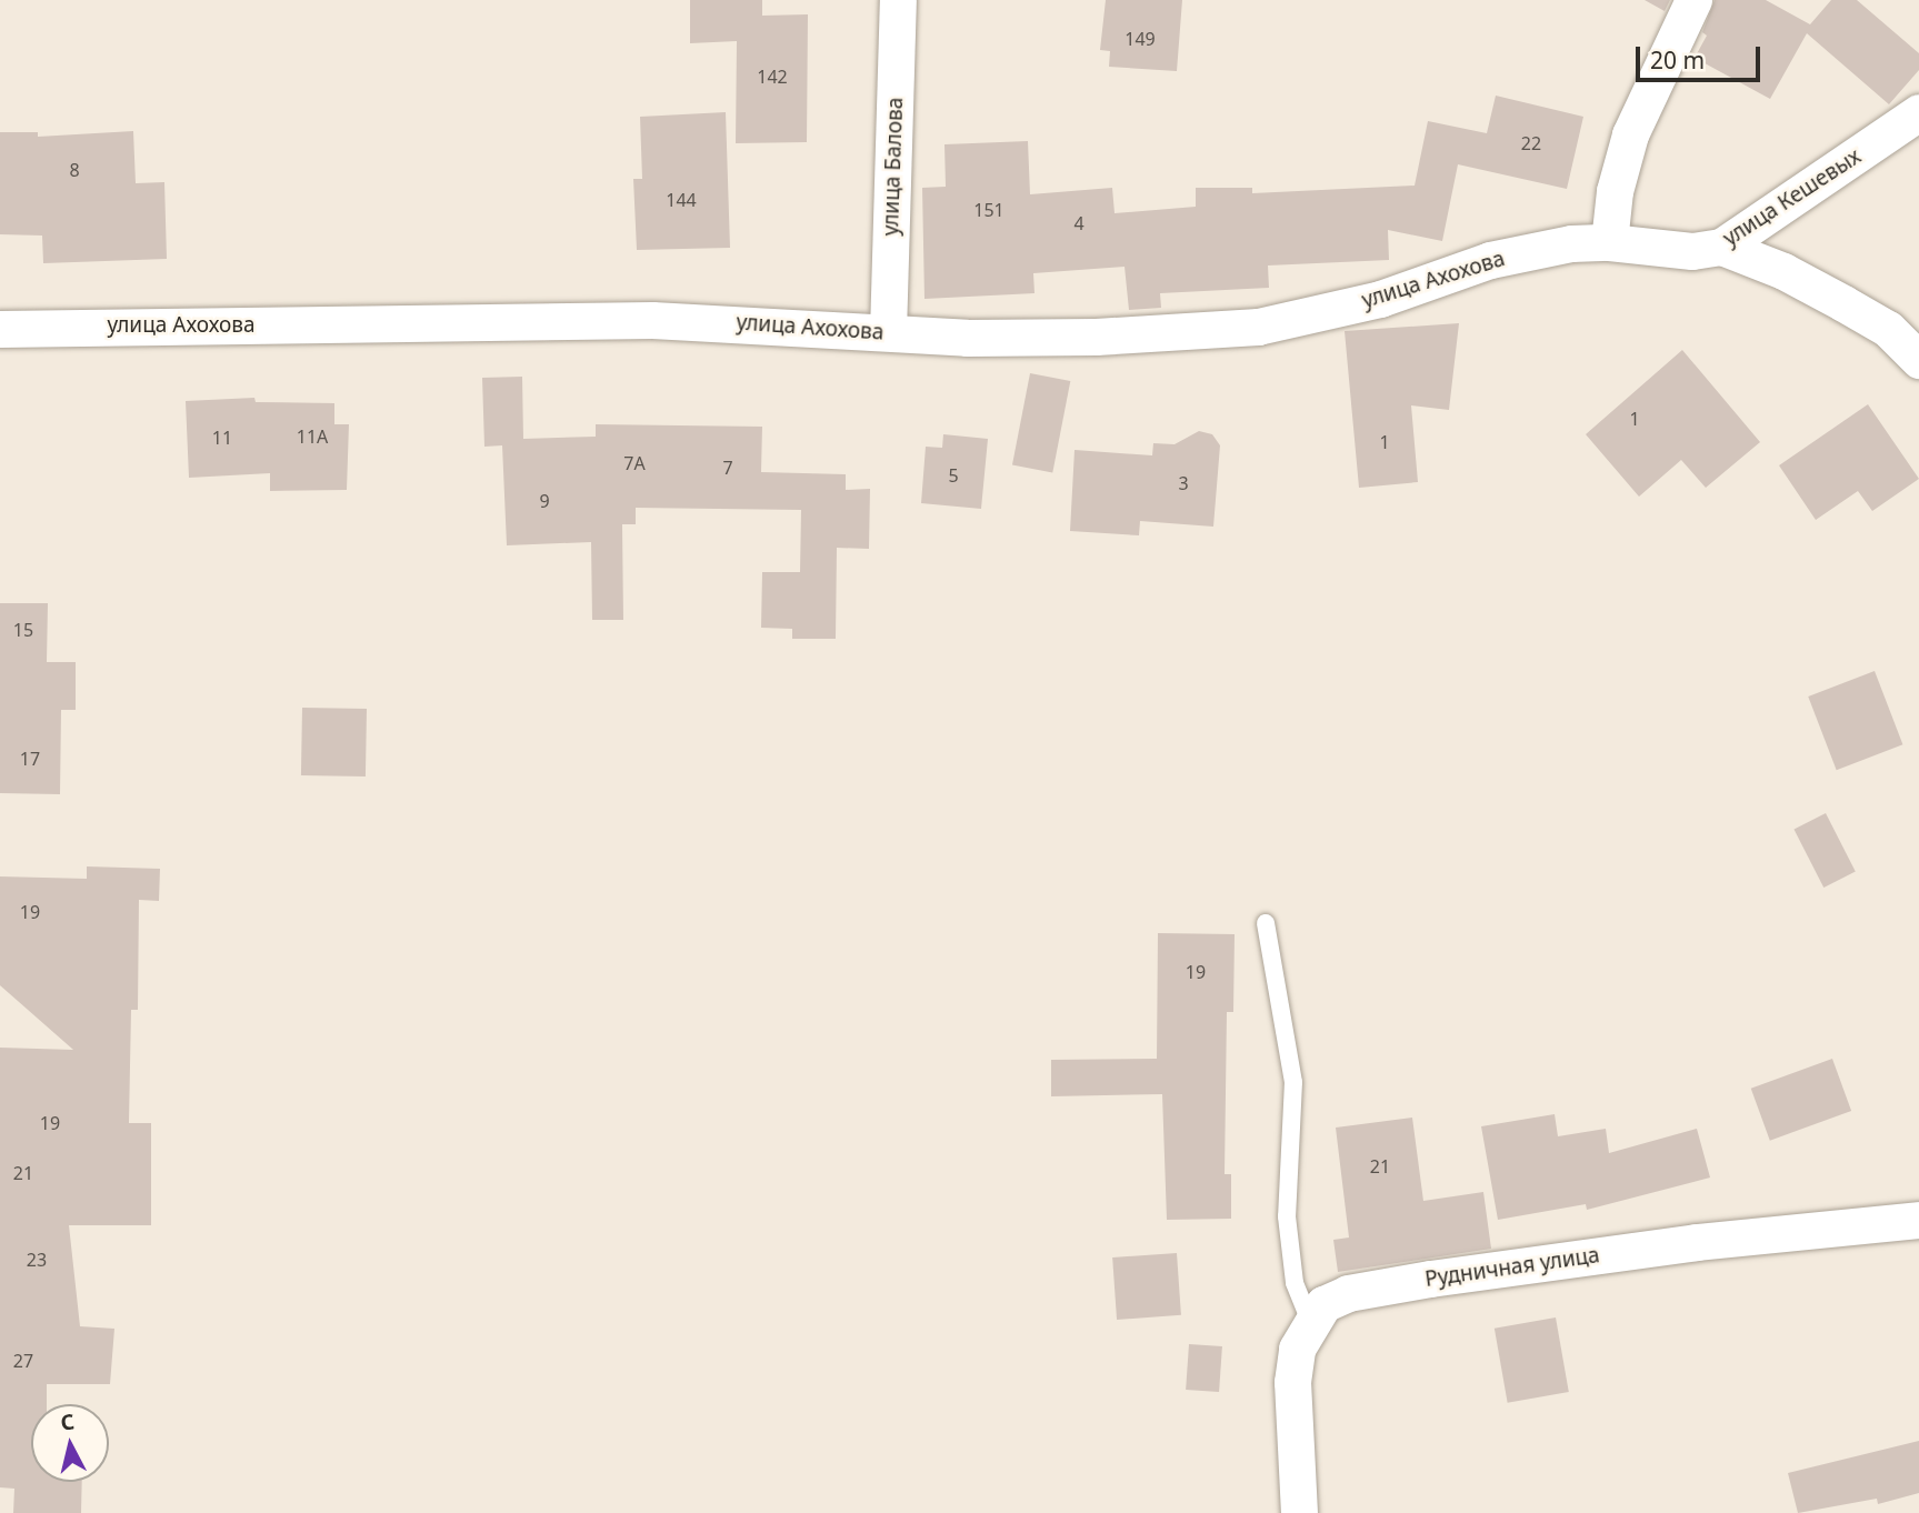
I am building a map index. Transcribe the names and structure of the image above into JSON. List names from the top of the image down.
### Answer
{
  "streets": {
    "street": [
      "улица Балова",
      "улица Кешевых",
      "улица Ахохова",
      "Рудничная улица"
    ]
  },
  "crossings": [
    ["улица Балова", "улица Ахохова"],
    ["улица Кешевых", "улица Ахохова"]
  ],
  "house_numbers": [
    "149",
    "142",
    "22",
    "8",
    "144",
    "151",
    "4",
    "1",
    "11А",
    "11",
    "1",
    "7А",
    "7",
    "5",
    "3",
    "9",
    "15",
    "17",
    "19",
    "19",
    "19",
    "21",
    "21",
    "23",
    "27"
  ],
  "scale_bar": "20 m",
  "north": "top"
}
